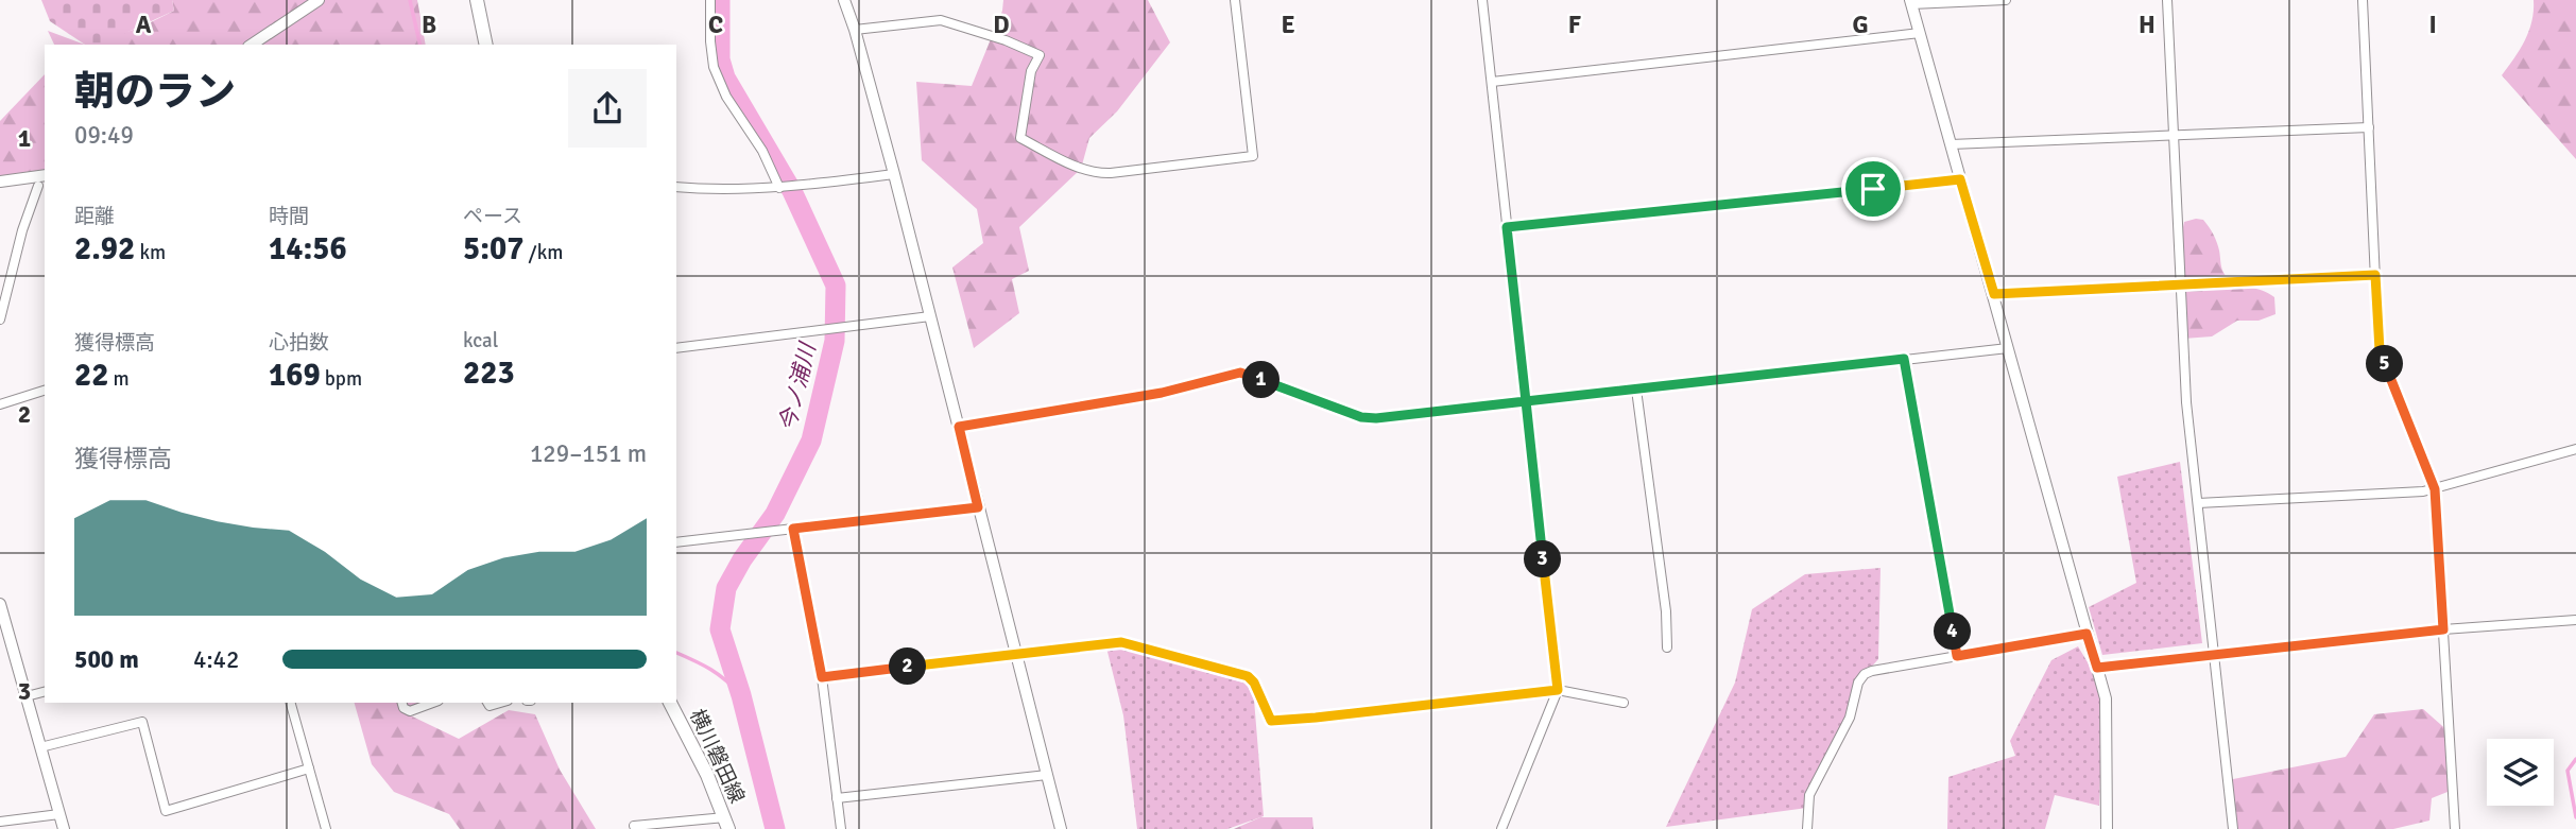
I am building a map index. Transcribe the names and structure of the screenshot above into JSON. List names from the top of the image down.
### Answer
{
  "streets": {
    "main road": ["横川磐田線"]
  },
  "water": ["今ノ浦川"],
  "page": {
    "heading": ["朝のラン", "09:49"],
    "stats": [
      ["距離", "2.92 km"],
      ["時間", "14:56"],
      ["ペース", "5:07 /km"],
      ["獲得標高", "22 m"],
      ["心拍数", "169 bpm"],
      ["kcal", "223"]
    ],
    "pins": [
      "5",
      "1",
      "3",
      "4",
      "2"
    ],
    "chart": ["獲得標高", "129–151 m"],
    "list": [
      {
        "name": "500 m",
        "note": "4:42"
      }
    ]
  },
  "grid": {
    "columns": [
      "A",
      "B",
      "C",
      "D",
      "E",
      "F",
      "G",
      "H",
      "I"
    ],
    "rows": ["1", "2", "3"]
  }
}
